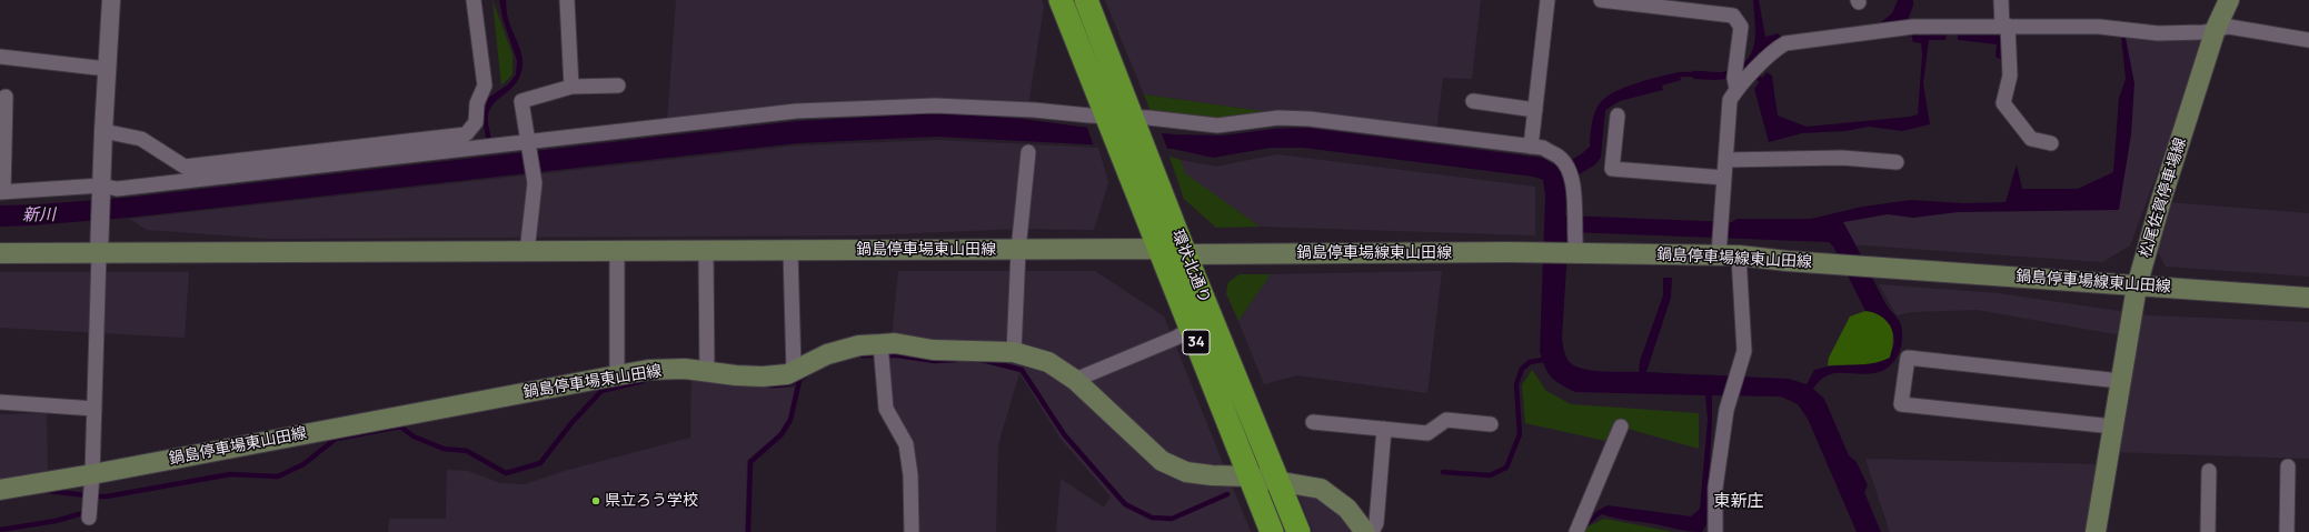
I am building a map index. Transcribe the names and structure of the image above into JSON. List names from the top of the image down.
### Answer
{
  "streets": {
    "highway": ["環状北通り", "34"],
    "main road": ["松尾佐賀停車場線", "鍋島停車場東山田線", "鍋島停車場線東山田線"]
  },
  "crossings": [
    ["松尾佐賀停車場線", "鍋島停車場線東山田線"],
    ["鍋島停車場東山田線", "鍋島停車場線東山田線"],
    ["鍋島停車場東山田線", "環状北通り"],
    ["鍋島停車場線東山田線", "環状北通り"]
  ],
  "districts": ["東新庄"],
  "water": ["新川"],
  "places": ["県立ろう学校"]
}
